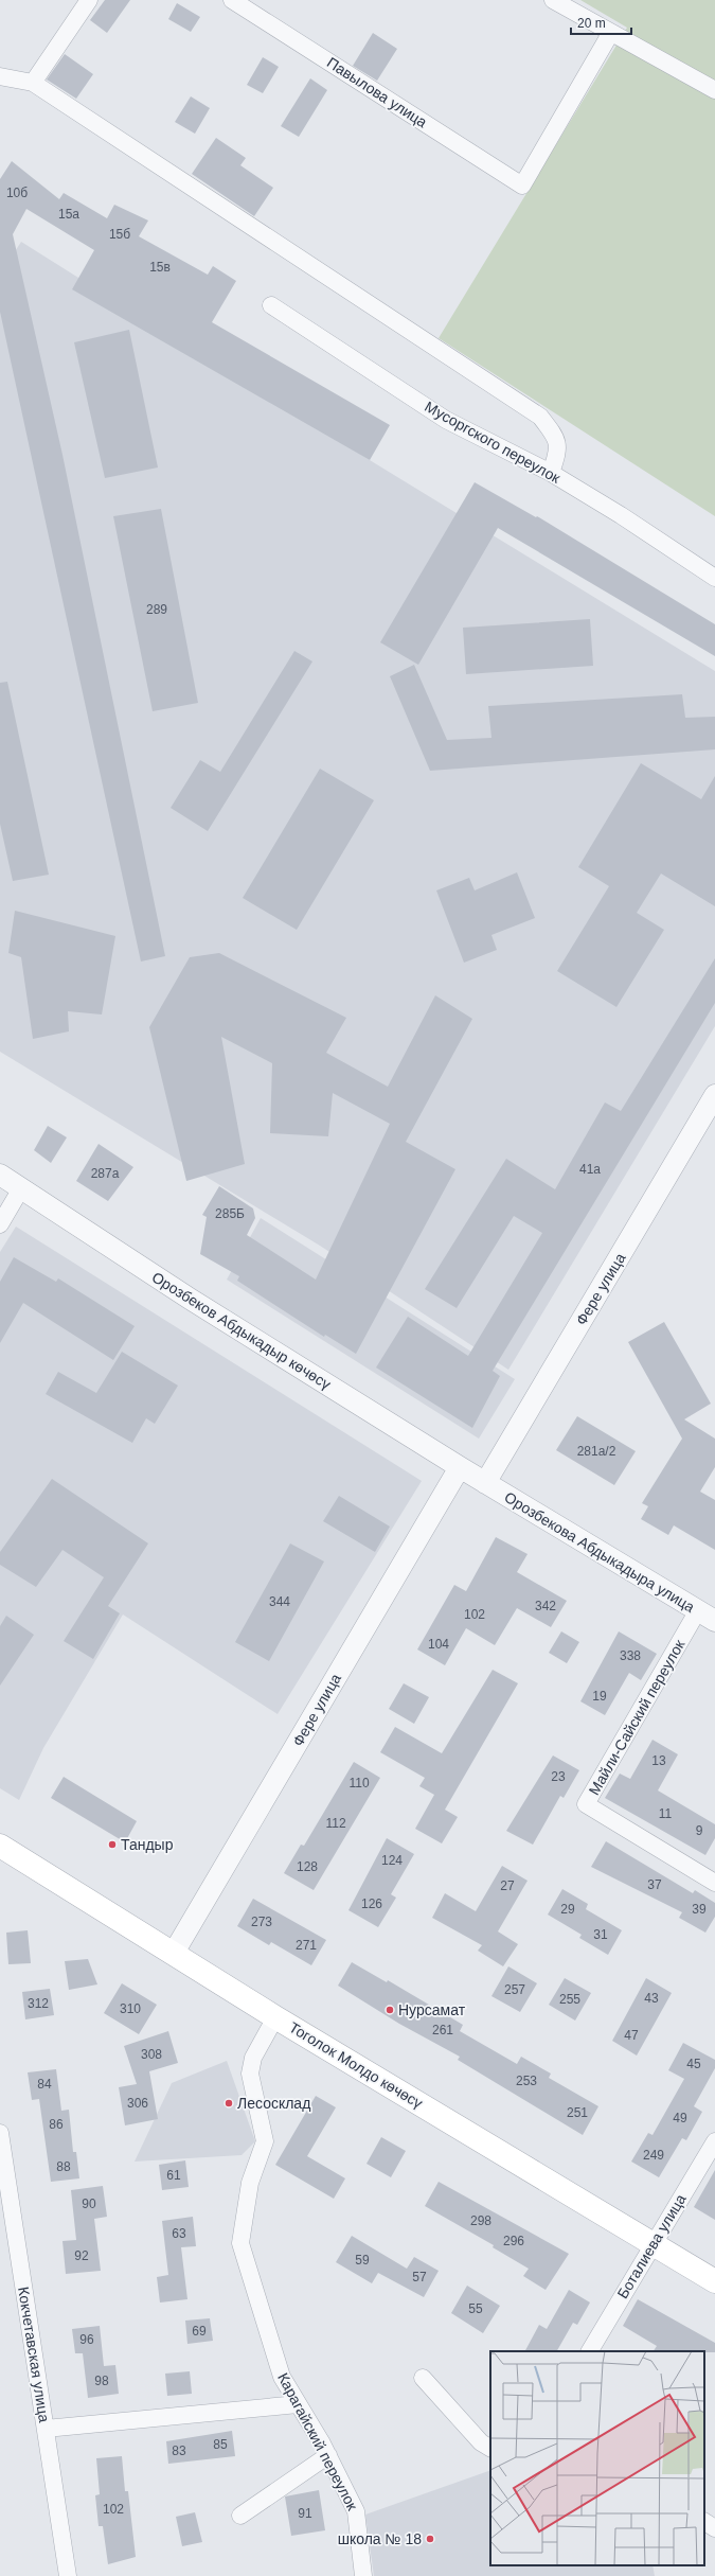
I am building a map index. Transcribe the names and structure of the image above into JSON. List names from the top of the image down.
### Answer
{
  "streets": {
    "main road": ["Тоголок Молдо көчөсү"],
    "street": [
      "Павылова улица",
      "Мусоргского переулок",
      "Фере улица",
      "Орозбеков Абдыкадыр көчөсү",
      "Орозбекова Абдыкадыра улица",
      "Майли-Сайский переулок",
      "Боталиева улица",
      "Кокчетавская улица",
      "Карагайский переулок"
    ]
  },
  "crossings": [
    ["Фере улица", "Орозбеков Абдыкадыр көчөсү"],
    ["Фере улица", "Орозбекова Абдыкадыра улица"],
    ["Фере улица", "Тоголок Молдо көчөсү"],
    ["Орозбеков Абдыкадыр көчөсү", "Орозбекова Абдыкадыра улица"],
    ["Орозбекова Абдыкадыра улица", "Майли-Сайский переулок"],
    ["Тоголок Молдо көчөсү", "Боталиева улица"],
    ["Тоголок Молдо көчөсү", "Карагайский переулок"]
  ],
  "places": [
    "Тандыр",
    "Нурсамат",
    "Лесосклад",
    "школа № 18"
  ],
  "house_numbers": [
    "10б",
    "15а",
    "15б",
    "15в",
    "289",
    "41а",
    "287а",
    "285Б",
    "281а/2",
    "344",
    "342",
    "102",
    "104",
    "338",
    "19",
    "13",
    "23",
    "110",
    "11",
    "112",
    "9",
    "124",
    "128",
    "37",
    "27",
    "126",
    "29",
    "39",
    "273",
    "31",
    "271",
    "257",
    "43",
    "255",
    "312",
    "310",
    "261",
    "47",
    "308",
    "45",
    "253",
    "84",
    "306",
    "251",
    "49",
    "86",
    "249",
    "88",
    "61",
    "90",
    "298",
    "63",
    "296",
    "92",
    "59",
    "57",
    "55",
    "69",
    "96",
    "98",
    "85",
    "83",
    "102",
    "91"
  ],
  "scale_bar": "20 m"
}
